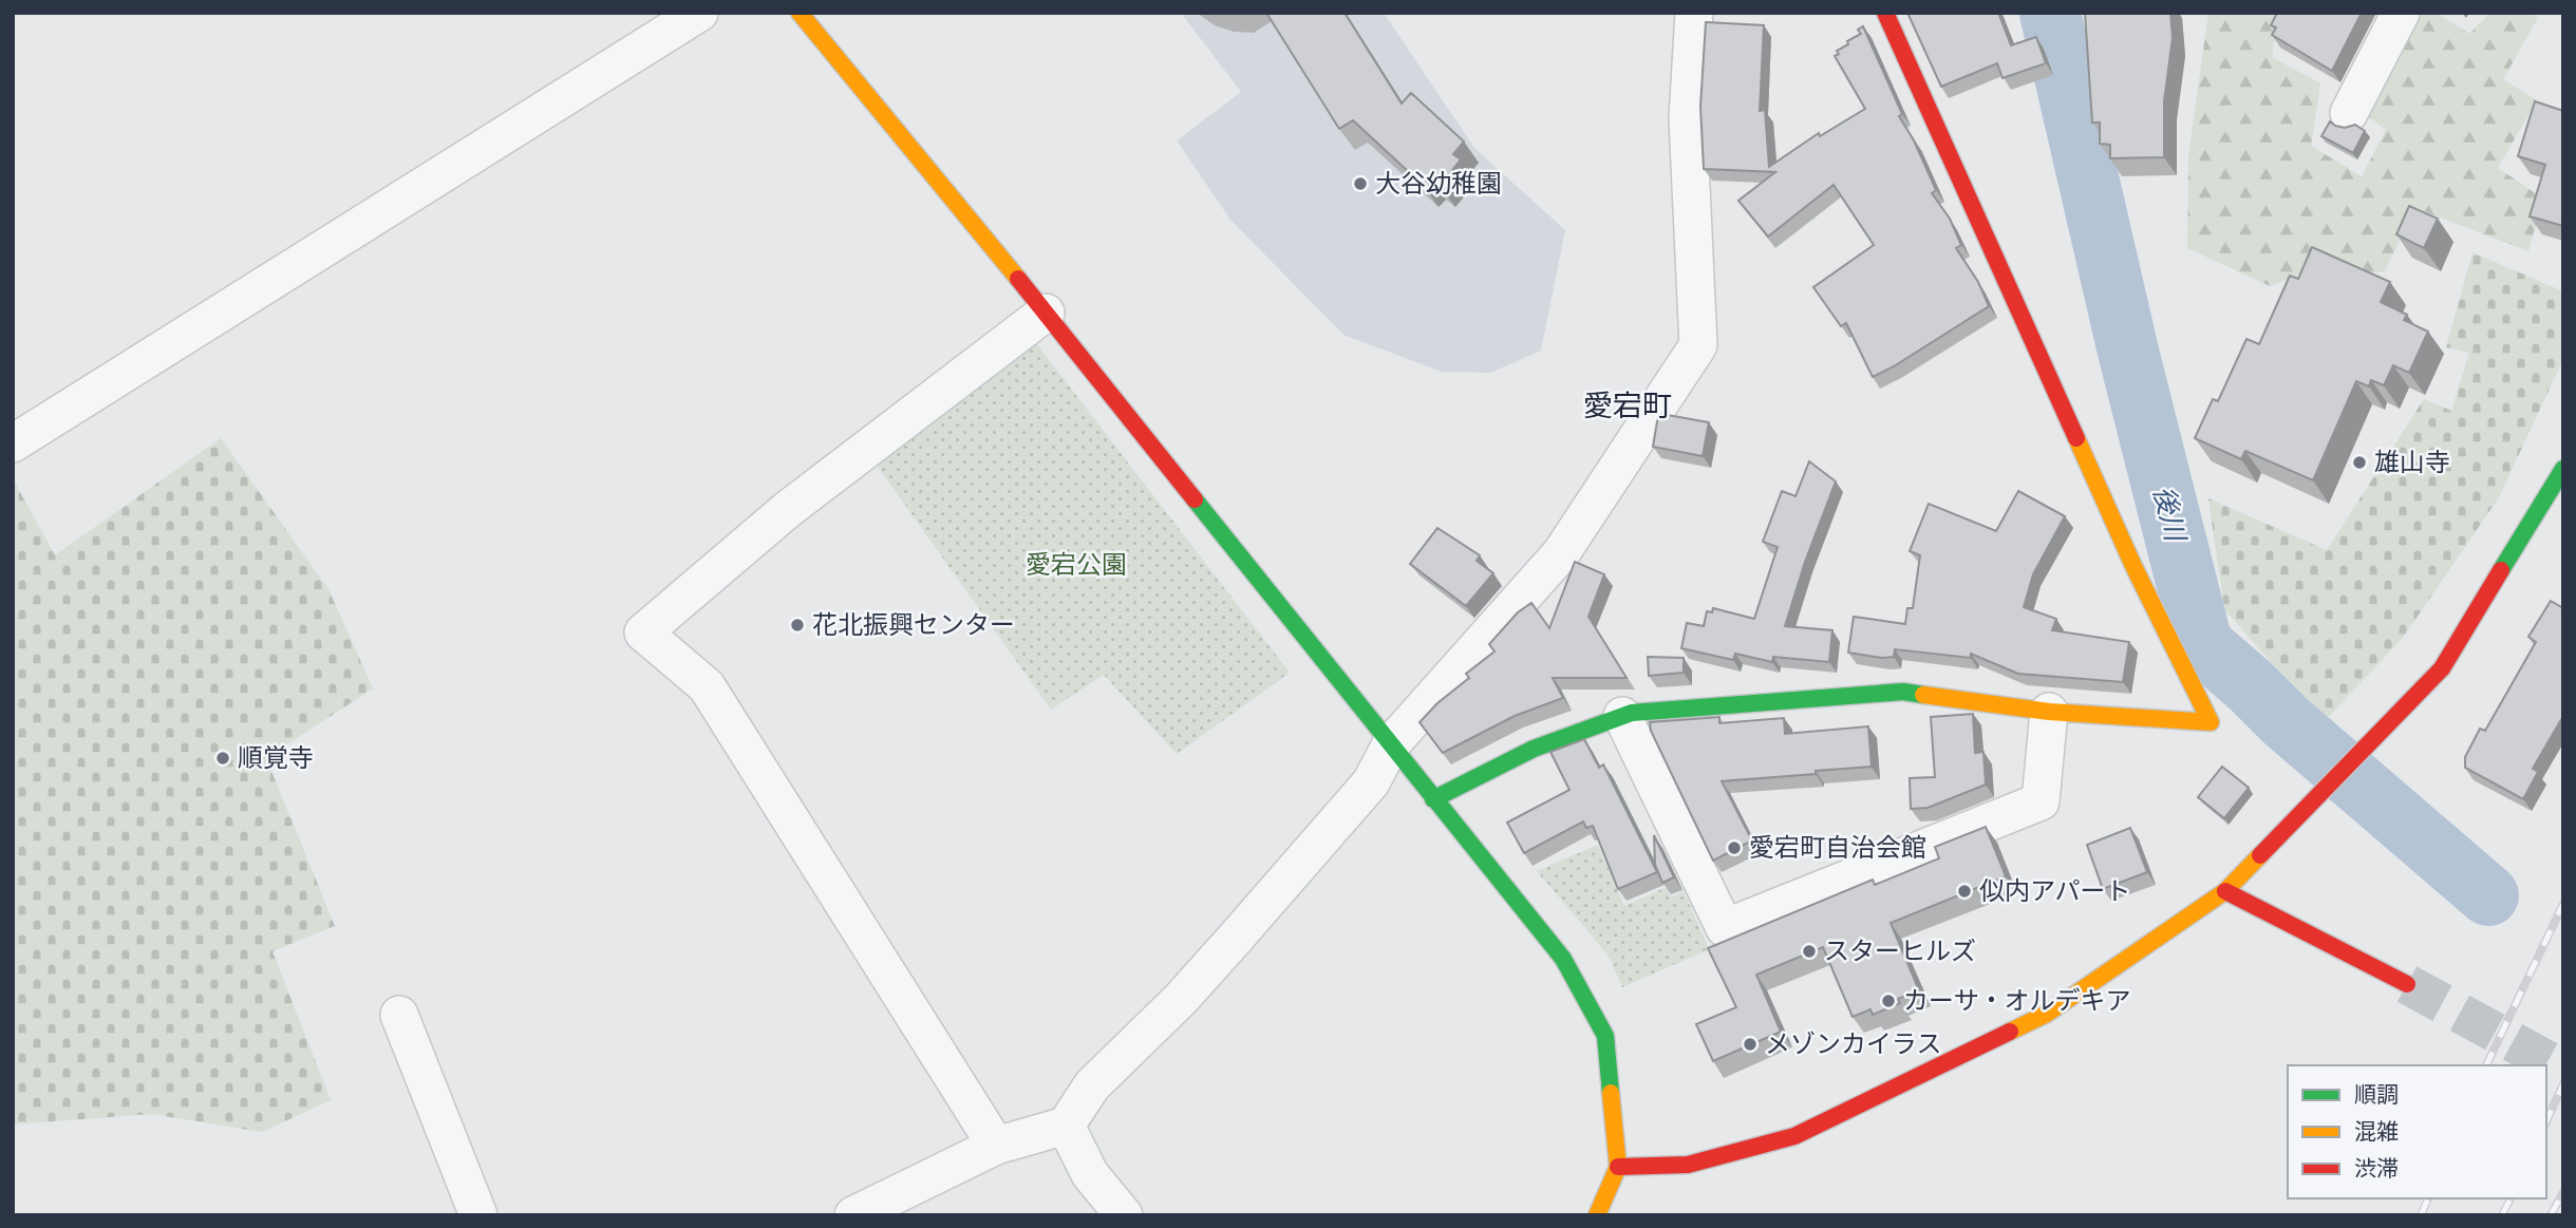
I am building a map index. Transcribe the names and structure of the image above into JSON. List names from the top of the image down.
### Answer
{
  "districts": ["愛宕町"],
  "water": ["後川"],
  "parks": ["愛宕公園"],
  "places": [
    "大谷幼稚園",
    "雄山寺",
    "花北振興センター",
    "順覚寺",
    "愛宕町自治会館",
    "似内アパート",
    "スターヒルズ",
    "カーサ・オルデキア",
    "メゾンカイラス"
  ],
  "legend": ["順調", "混雑", "渋滞"]
}
